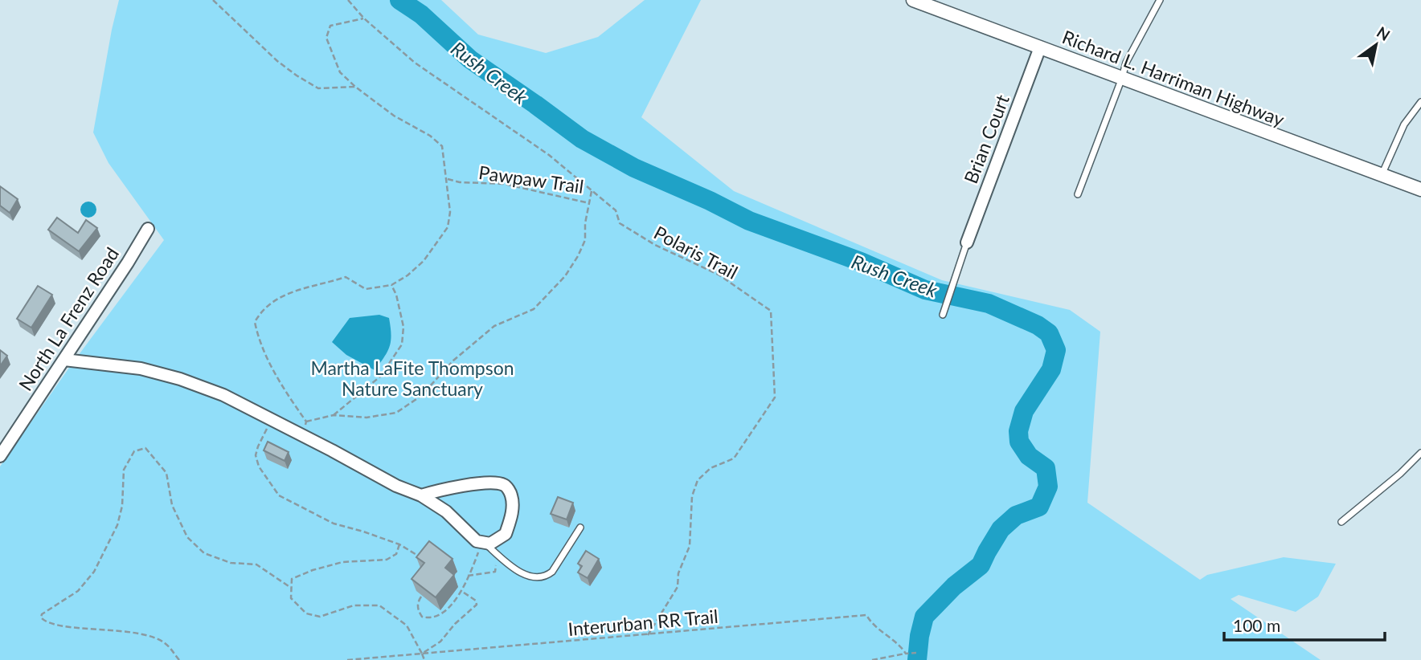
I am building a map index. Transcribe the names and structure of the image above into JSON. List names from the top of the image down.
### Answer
{
  "streets": {
    "street": ["Richard L. Harriman Highway", "Brian Court", "North La Frenz Road"],
    "path": ["Pawpaw Trail", "Polaris Trail", "Interurban RR Trail"]
  },
  "crossings": [
    ["Richard L. Harriman Highway", "Brian Court"],
    ["Pawpaw Trail", "Polaris Trail"],
    ["Polaris Trail", "Interurban RR Trail"]
  ],
  "water": ["Rush Creek"],
  "parks": ["Martha LaFite Thompson Nature Sanctuary"],
  "scale_bar": "100 m",
  "north": "top right"
}
